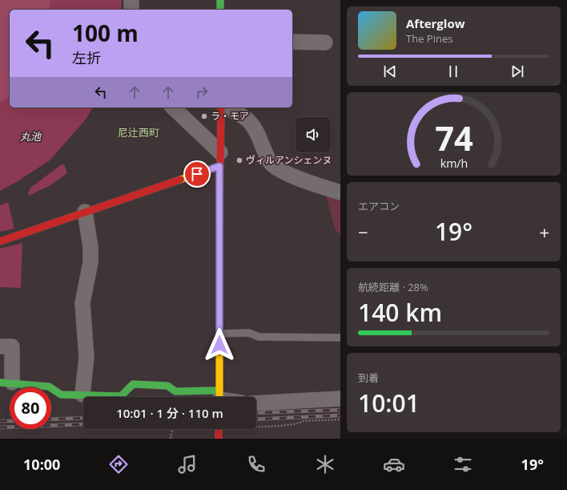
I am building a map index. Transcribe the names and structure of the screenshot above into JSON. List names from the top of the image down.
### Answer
{
  "districts": ["尼辻西町"],
  "water": ["丸池"],
  "places": ["ラ・モア", "ヴィルアンシェンヌ"],
  "page": {
    "turn": ["100 m", "左折"],
    "song": ["Afterglow", "The Pines"],
    "tile": [
      "エアコン",
      ["航続距離 · 28%", "140 km"],
      ["到着", "10:01"]
    ],
    "heat": ["−", "19°", "+"],
    "limit": "80",
    "trip": "10:01 · 1 分 · 110 m",
    "tabs": ["10:00", "19°"],
    "gauge": ["74", "km/h"]
  }
}
